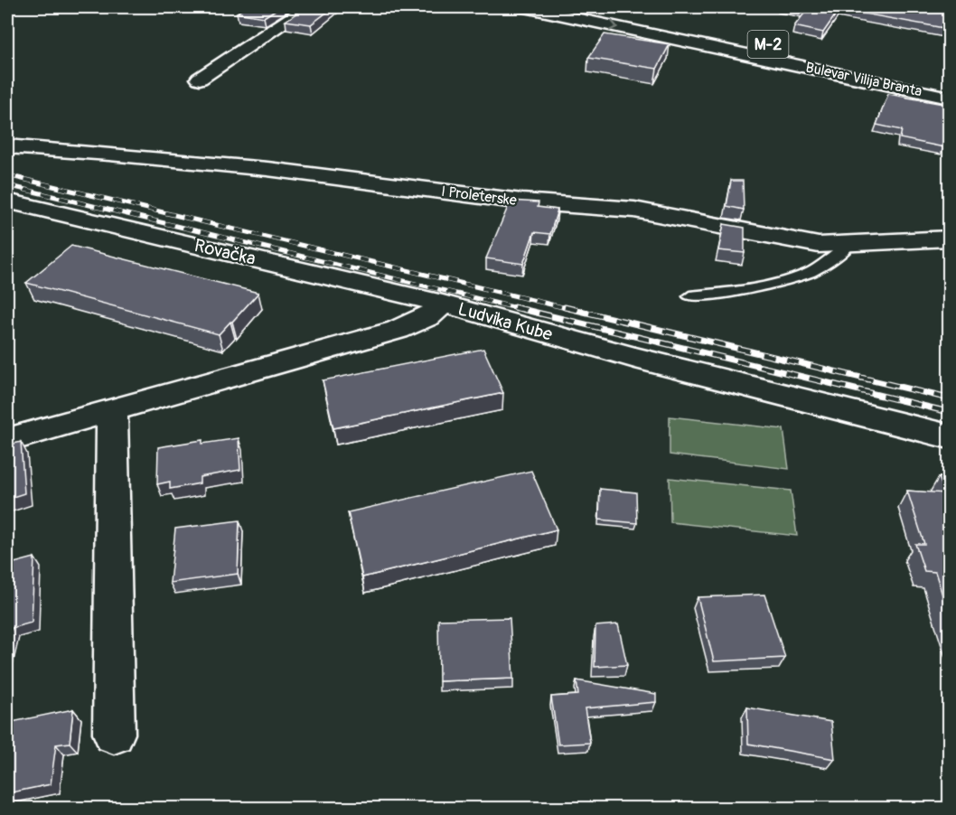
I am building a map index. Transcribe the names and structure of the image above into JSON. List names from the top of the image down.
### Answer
{
  "streets": {
    "street": [
      "M-2",
      "Bulevar Vilija Branta",
      "I Proleterske",
      "Rovačka",
      "Ludvika Kube"
    ]
  },
  "crossings": [
    ["Rovačka", "Ludvika Kube"]
  ]
}
